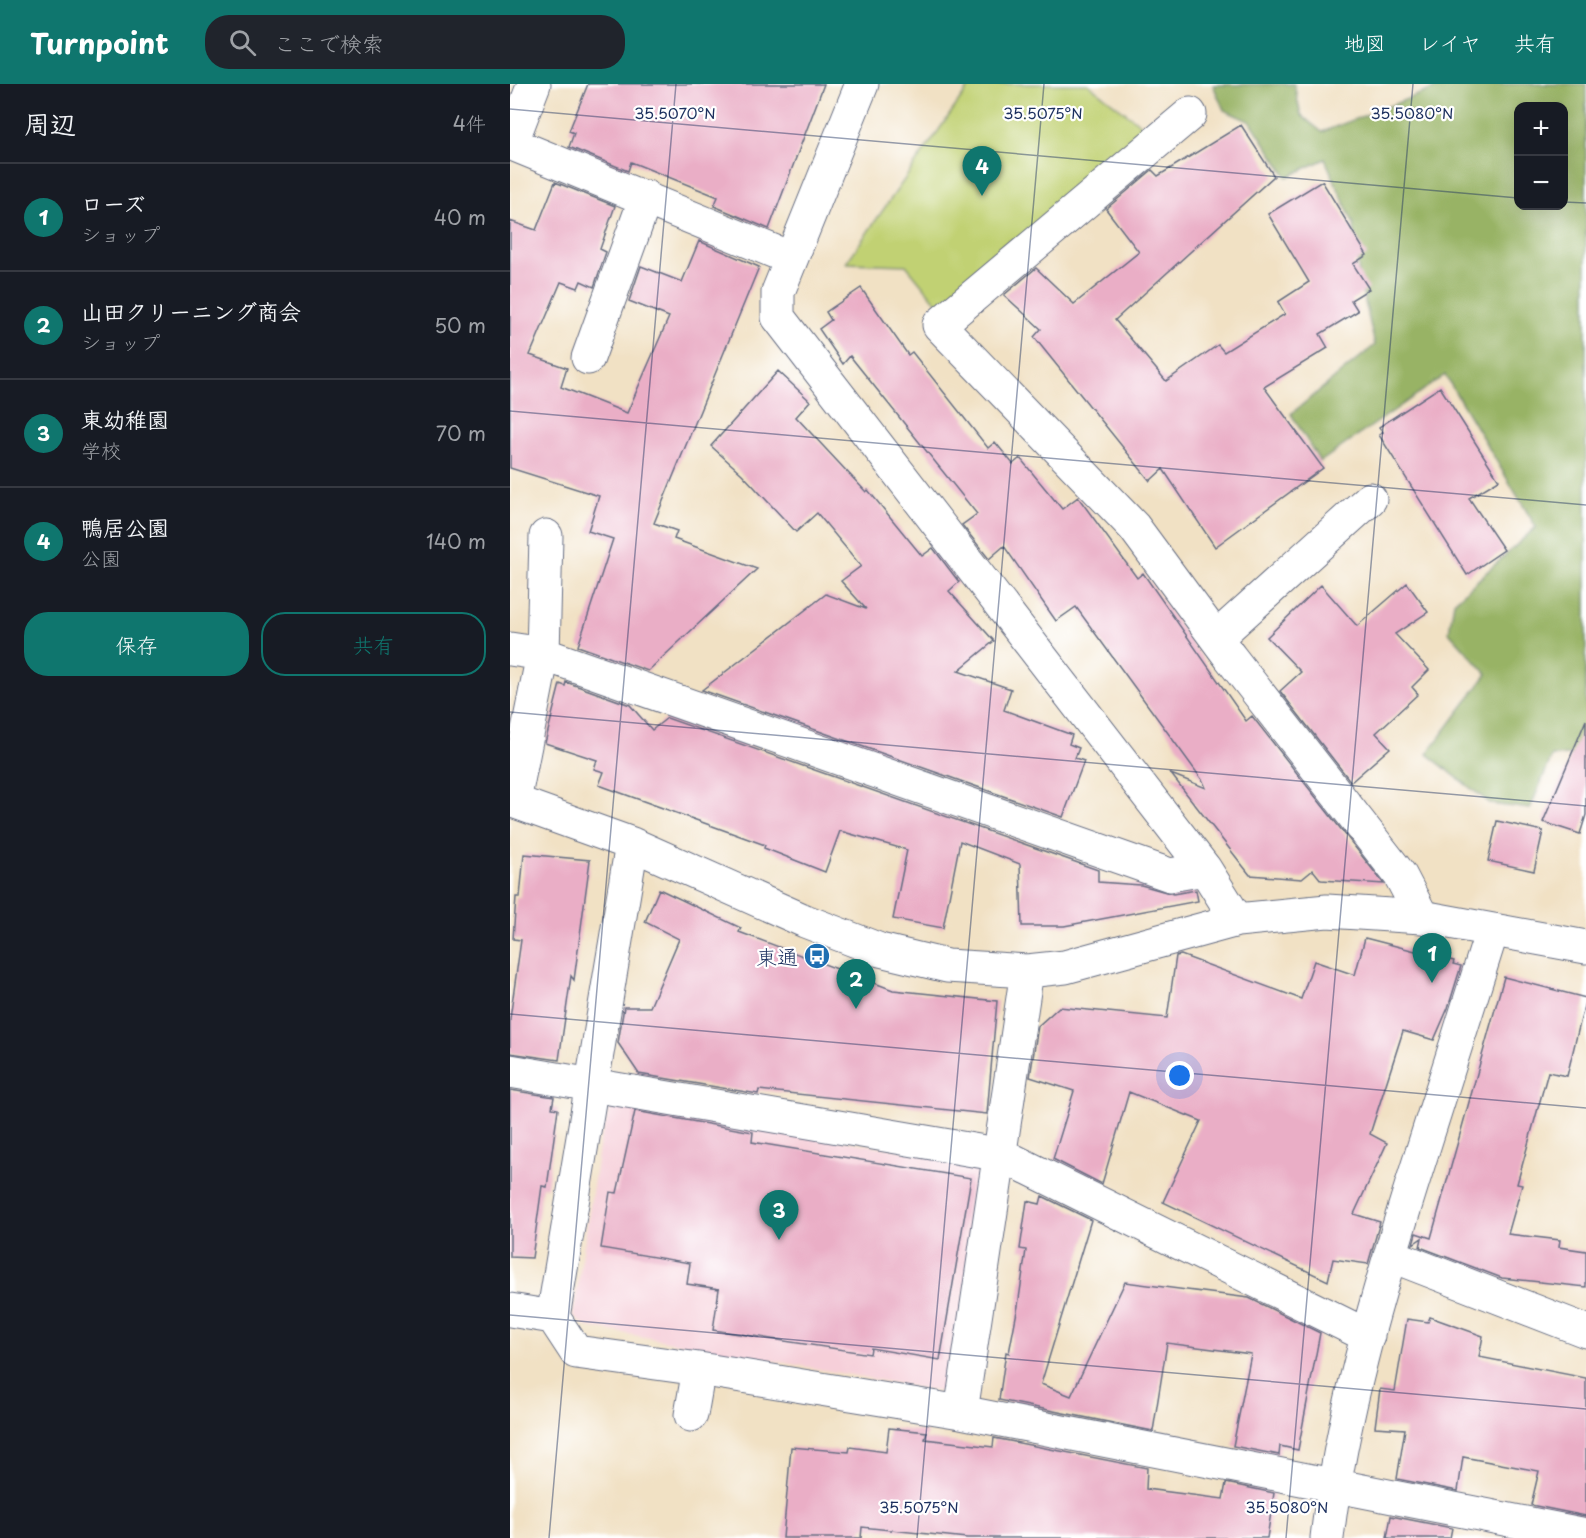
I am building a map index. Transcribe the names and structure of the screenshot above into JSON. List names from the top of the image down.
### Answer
{
  "places": {
    "bus stop": ["東通"]
  },
  "page": {
    "header": "Turnpoint",
    "search": "ここで検索",
    "nav": ["地図", "レイヤ", "共有"],
    "heading": ["周辺", "4件"],
    "map_buttons": ["+", "−"],
    "pins": [
      "4",
      "1",
      "2",
      "3"
    ],
    "list": [
      {
        "mark": "1",
        "name": "ローズ",
        "note": "ショップ",
        "value": "40 m"
      },
      {
        "mark": "2",
        "name": "山田クリーニング商会",
        "note": "ショップ",
        "value": "50 m"
      },
      {
        "mark": "3",
        "name": "東幼稚園",
        "note": "学校",
        "value": "70 m"
      },
      {
        "mark": "4",
        "name": "鴨居公園",
        "note": "公園",
        "value": "140 m"
      }
    ],
    "buttons": ["保存", "共有"]
  },
  "coordinates": ["35.5070°N", "35.5075°N", "35.5080°N"]
}
